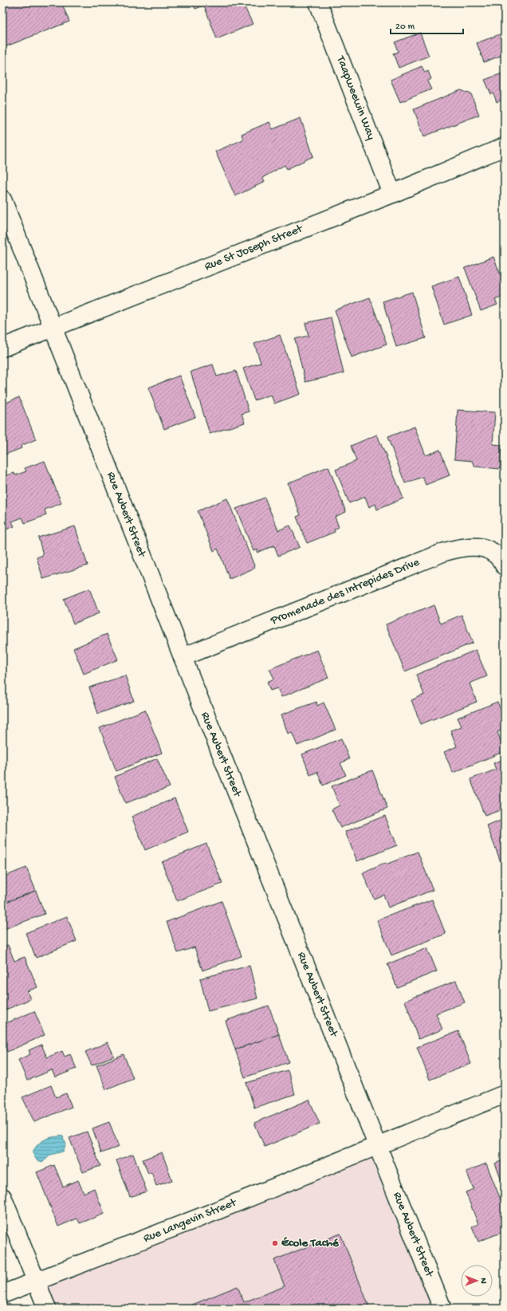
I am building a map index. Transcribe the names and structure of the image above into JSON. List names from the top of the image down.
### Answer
{
  "streets": {
    "street": [
      "Taapweewin Way",
      "Rue St Joseph Street",
      "Rue Aubert Street",
      "Promenade des Intrepides Drive",
      "Rue Langevin Street"
    ]
  },
  "crossings": [
    ["Taapweewin Way", "Rue St Joseph Street"],
    ["Rue St Joseph Street", "Rue Aubert Street"],
    ["Rue Aubert Street", "Promenade des Intrepides Drive"],
    ["Rue Aubert Street", "Rue Langevin Street"]
  ],
  "places": ["École Taché"],
  "scale_bar": "20 m",
  "north": "right"
}
